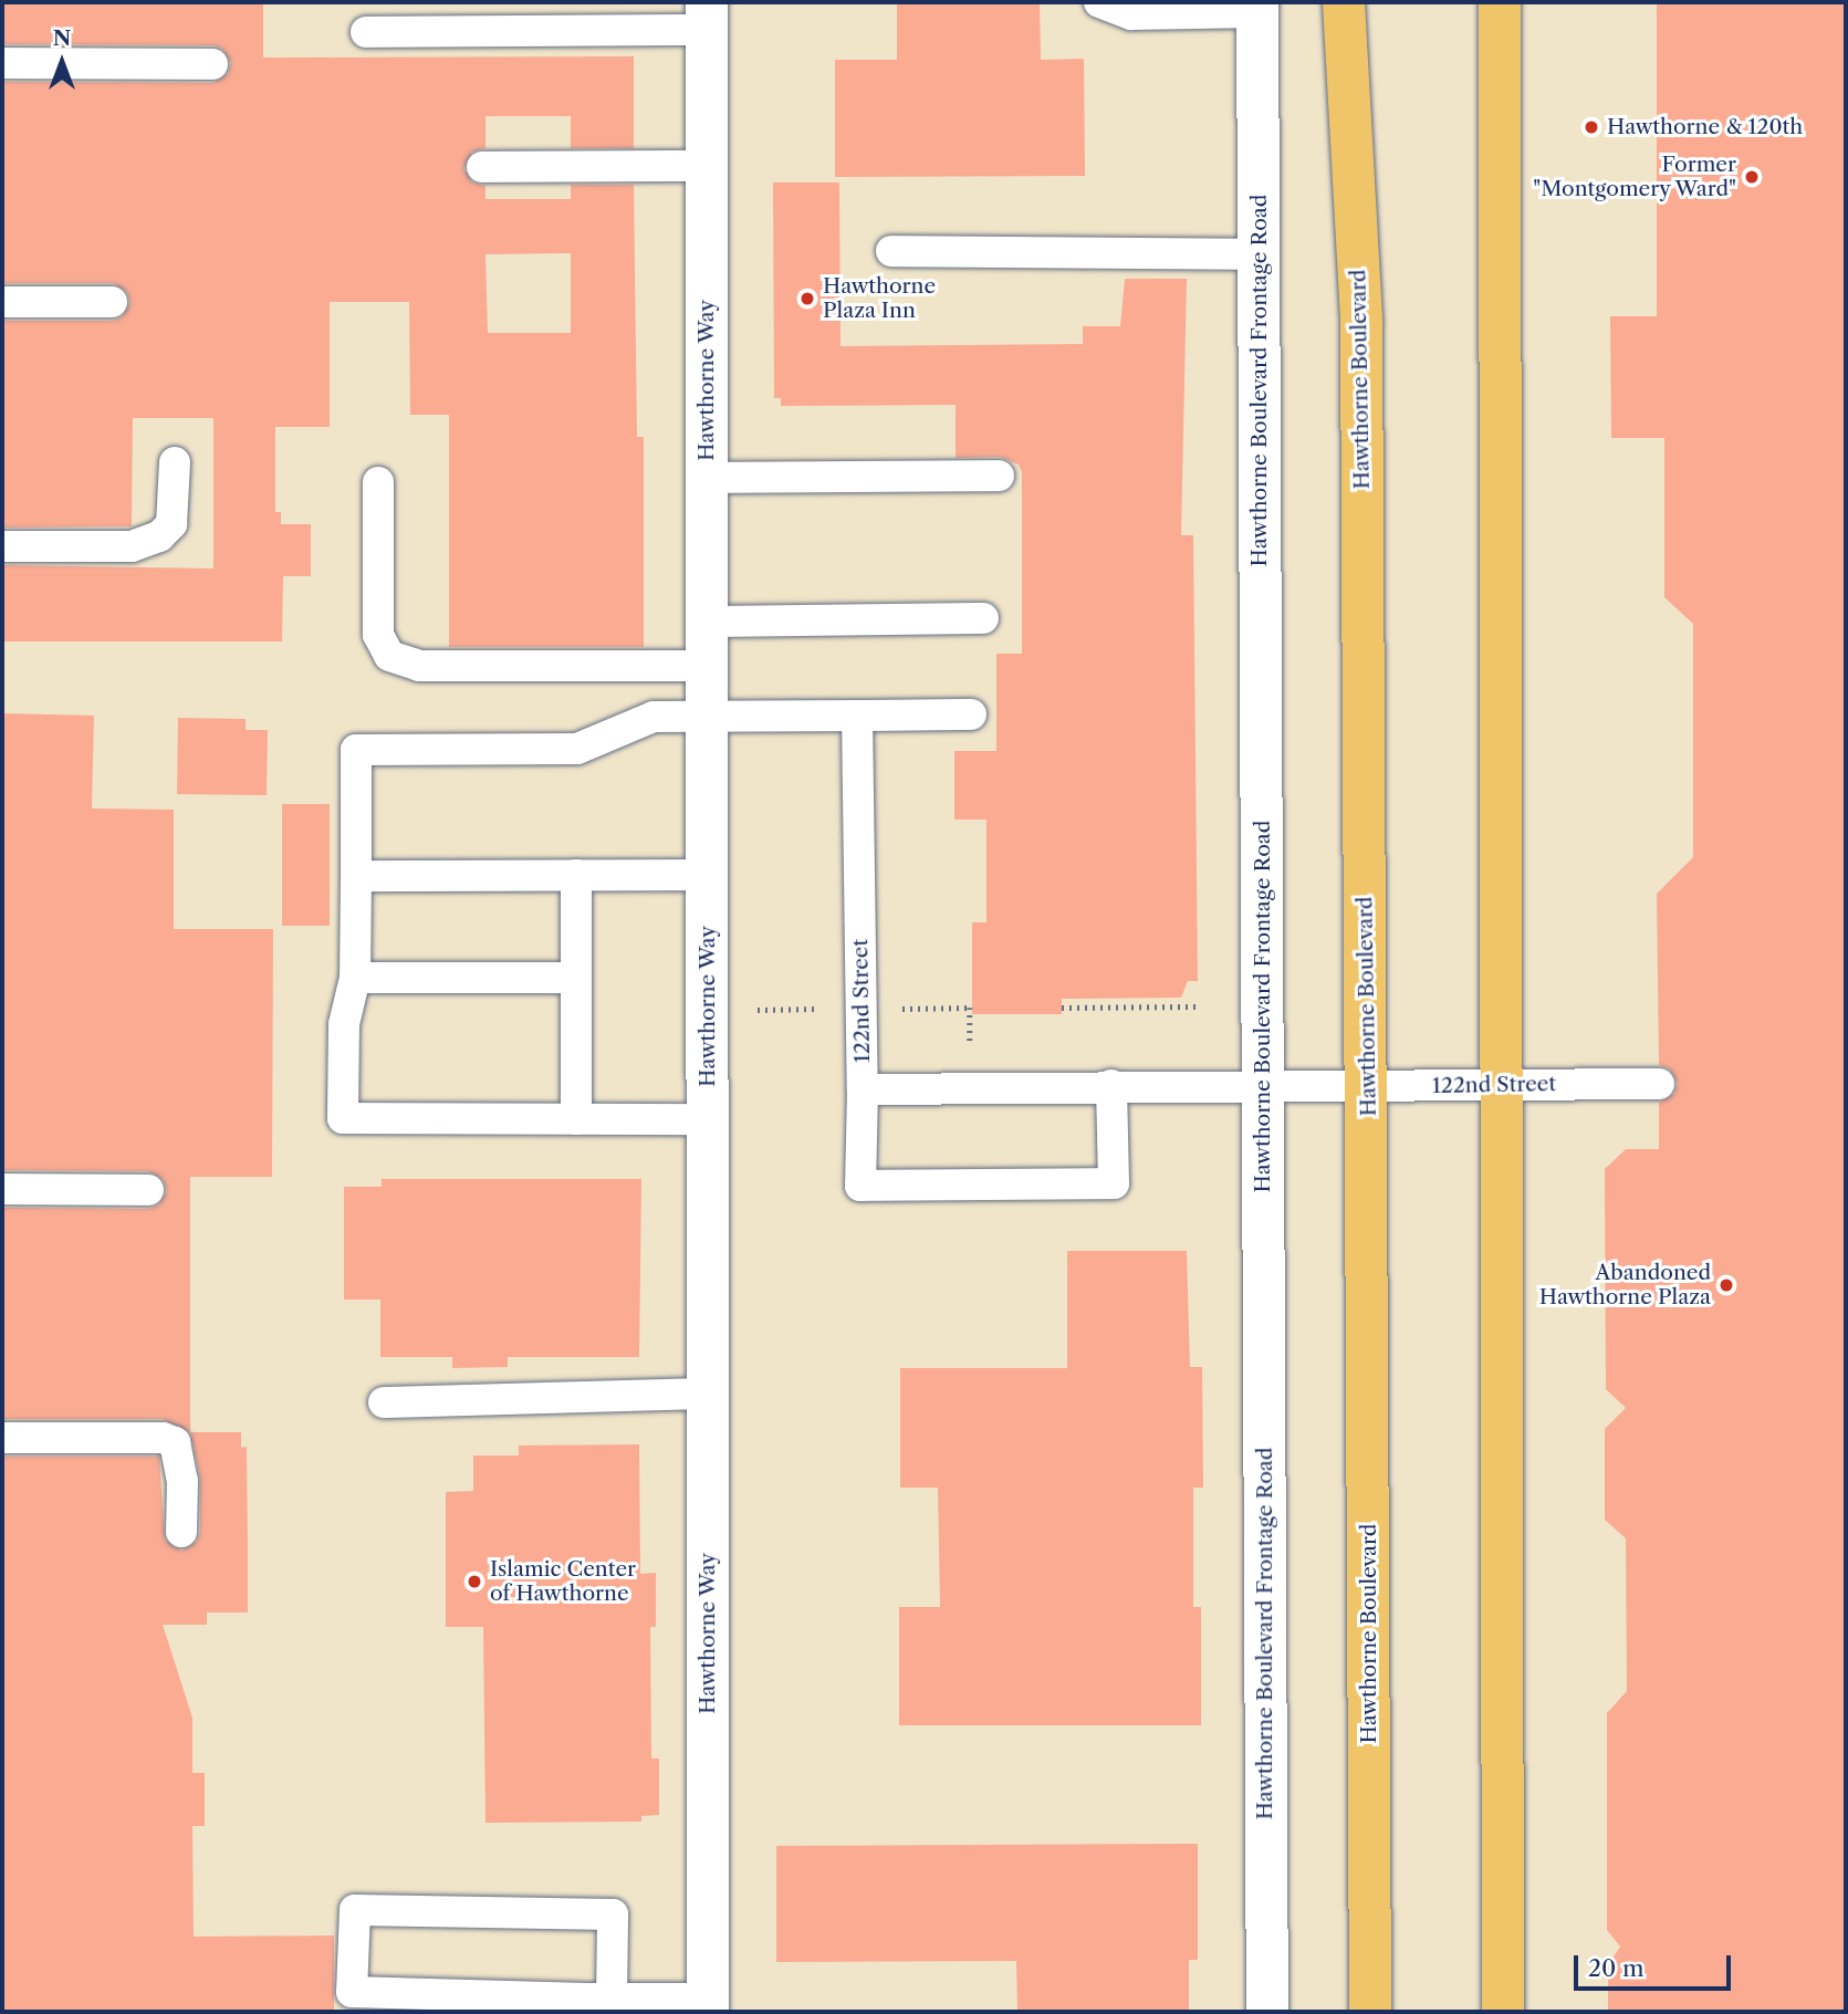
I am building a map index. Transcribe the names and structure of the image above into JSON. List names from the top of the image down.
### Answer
{
  "streets": {
    "main road": ["Hawthorne Boulevard"],
    "street": ["Hawthorne Way", "Hawthorne Boulevard Frontage Road"],
    "lane": ["122nd Street"]
  },
  "crossings": [
    ["Hawthorne Boulevard", "122nd Street"],
    ["Hawthorne Boulevard Frontage Road", "122nd Street"]
  ],
  "places": [
    "Hawthorne & 120th",
    "Former \"Montgomery Ward\"",
    "Hawthorne Plaza Inn",
    "Abandoned Hawthorne Plaza",
    "Islamic Center of Hawthorne"
  ],
  "scale_bar": "20 m",
  "north": "top"
}
